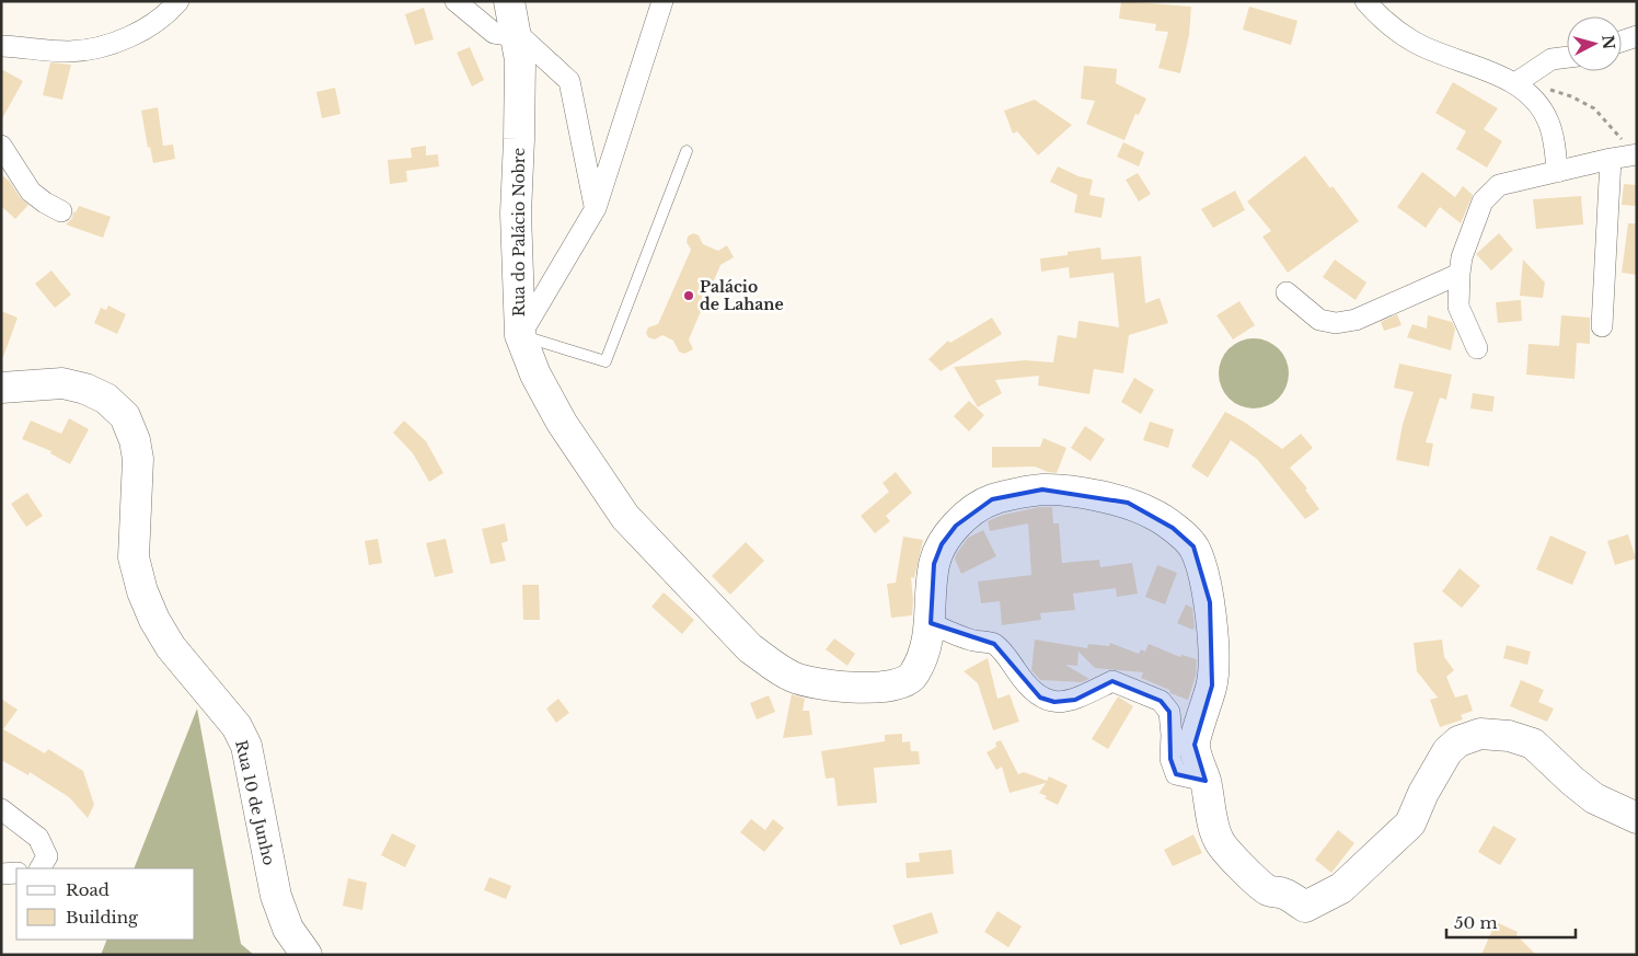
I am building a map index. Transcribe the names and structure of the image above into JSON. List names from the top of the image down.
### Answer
{
  "streets": {
    "main road": ["Rua do Palácio Nobre", "Rua 10 de Junho"]
  },
  "places": ["Palácio de Lahane"],
  "legend": ["Road", "Building"],
  "scale_bar": "50 m",
  "north": "right"
}
